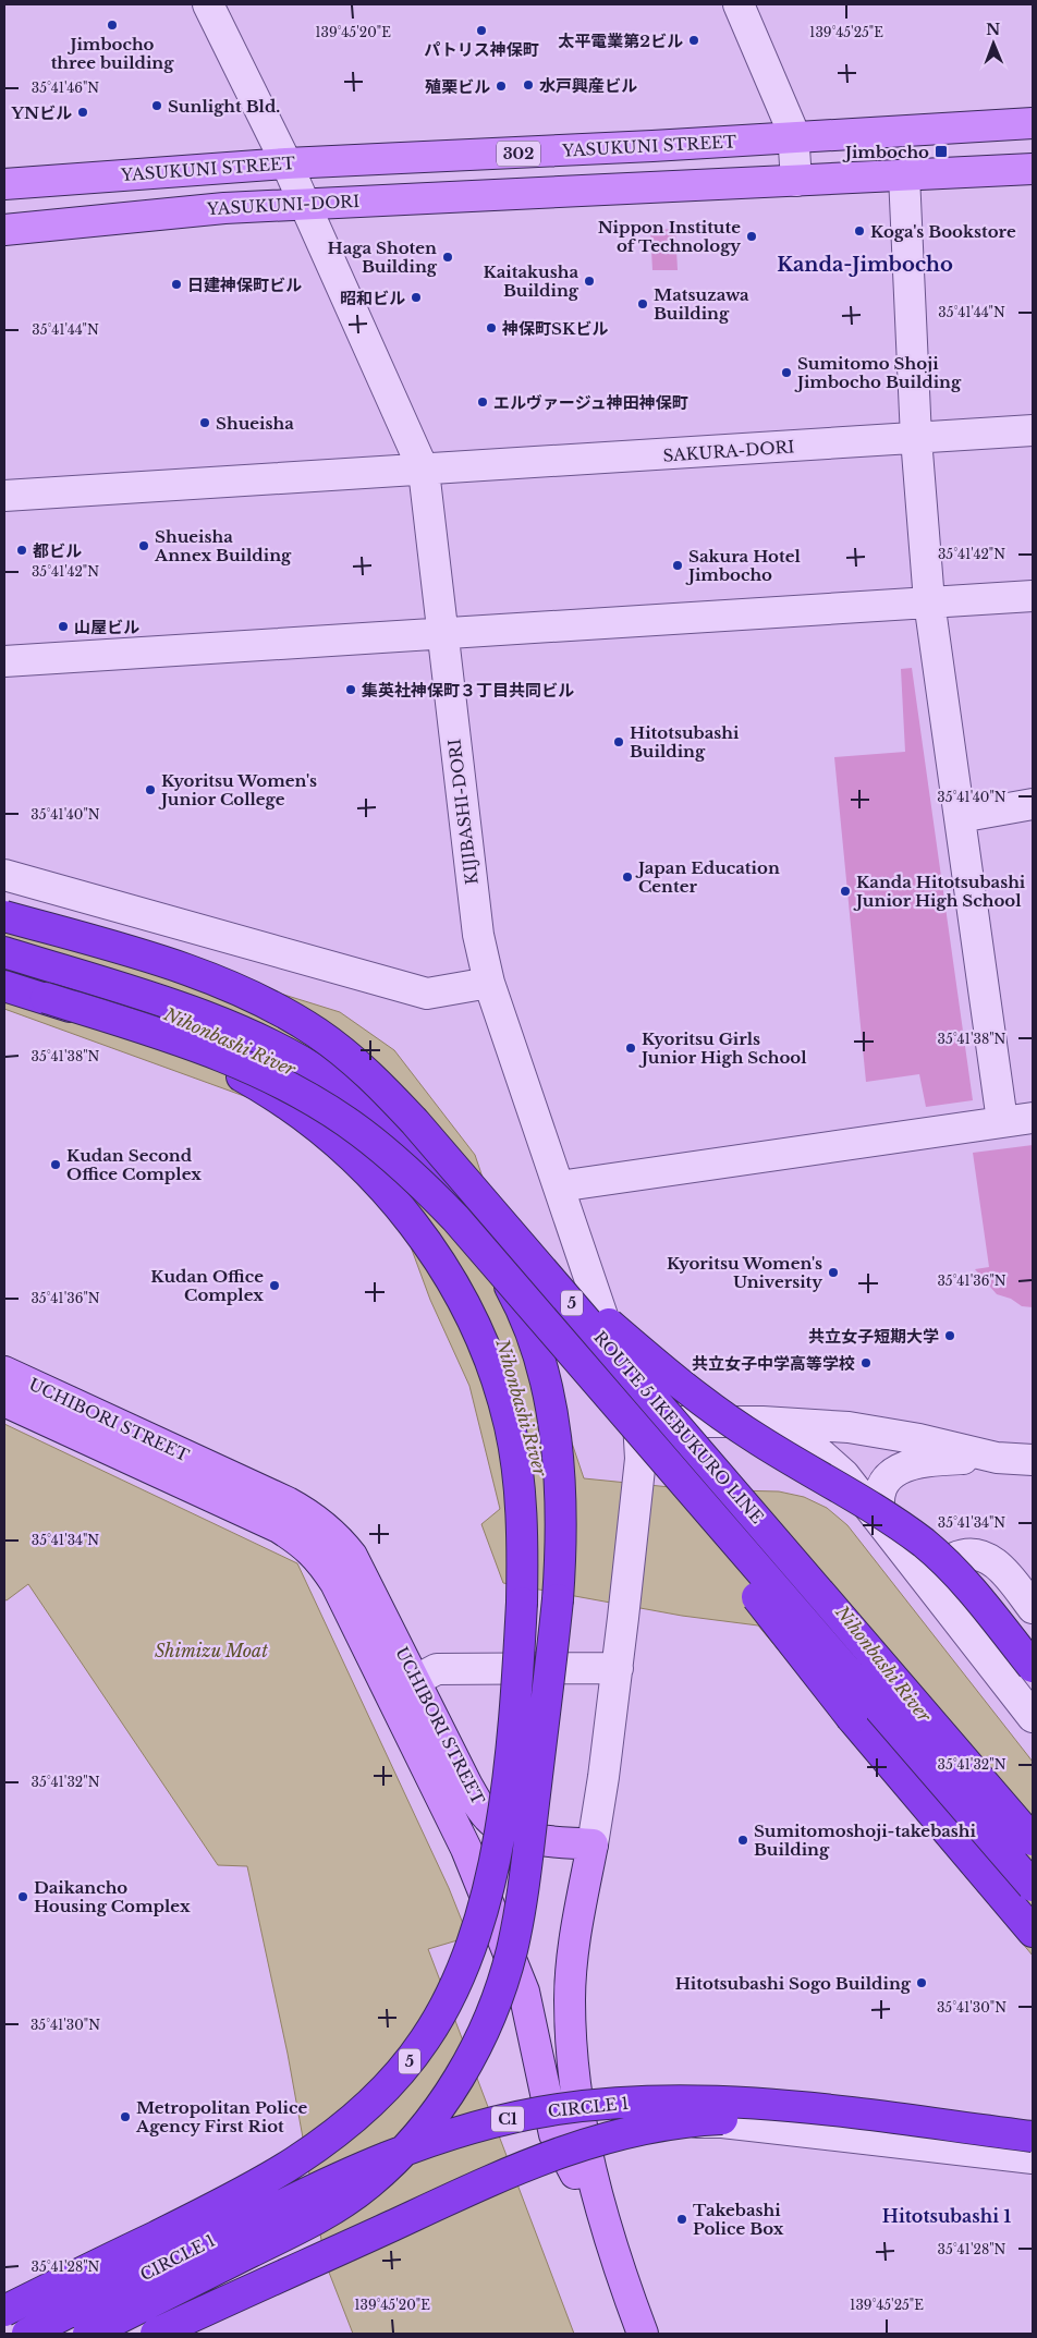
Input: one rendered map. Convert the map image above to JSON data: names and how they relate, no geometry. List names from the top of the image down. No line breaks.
{"streets":{"highway":["5","ROUTE 5 IKEBUKURO LINE","CIRCLE 1","C1"],"main road":["YASUKUNI STREET","302","YASUKUNI-DORI","UCHIBORI STREET"],"street":["SAKURA-DORI","KIJIBASHI-DORI"]},"crossings":[["YASUKUNI STREET","KIJIBASHI-DORI"],["YASUKUNI-DORI","KIJIBASHI-DORI"],["SAKURA-DORI","KIJIBASHI-DORI"],["KIJIBASHI-DORI","UCHIBORI STREET"]],"districts":["Kanda-Jimbocho","Hitotsubashi 1"],"water":["Nihonbashi River","Shimizu Moat"],"places":{"other":["Jimbocho three building","パトリス神保町","太平電業第2ビル","水戸興産ビル","殖栗ビル","Sunlight Bld.","YNビル","Koga's Bookstore","Nippon Institute of Technology","Haga Shoten Building","Kaitakusha Building","日建神保町ビル","昭和ビル","Matsuzawa Building","神保町SKビル","Sumitomo Shoji Jimbocho Building","エルヴァージュ神田神保町","Shueisha","Shueisha Annex Building","都ビル","Sakura Hotel Jimbocho","山屋ビル","集英社神保町３丁目共同ビル","Hitotsubashi Building","Kyoritsu Women's Junior College","Japan Education Center","Kanda Hitotsubashi Junior High School","Kyoritsu Girls Junior High School","Kudan Second Office Complex","Kyoritsu Women's University","Kudan Office Complex","共立女子短期大学","共立女子中学高等学校","Sumitomoshoji-takebashi Building","Daikancho Housing Complex","Hitotsubashi Sogo Building","Metropolitan Police Agency First Riot","Takebashi Police Box"],"transit":["Jimbocho"]},"north":"top","coordinates":["139°45'20\"E","139°45'25\"E","35°41'46\"N","35°41'44\"N","35°41'42\"N","35°41'40\"N","35°41'38\"N","35°41'36\"N","35°41'34\"N","35°41'32\"N","35°41'30\"N","35°41'28\"N"]}
